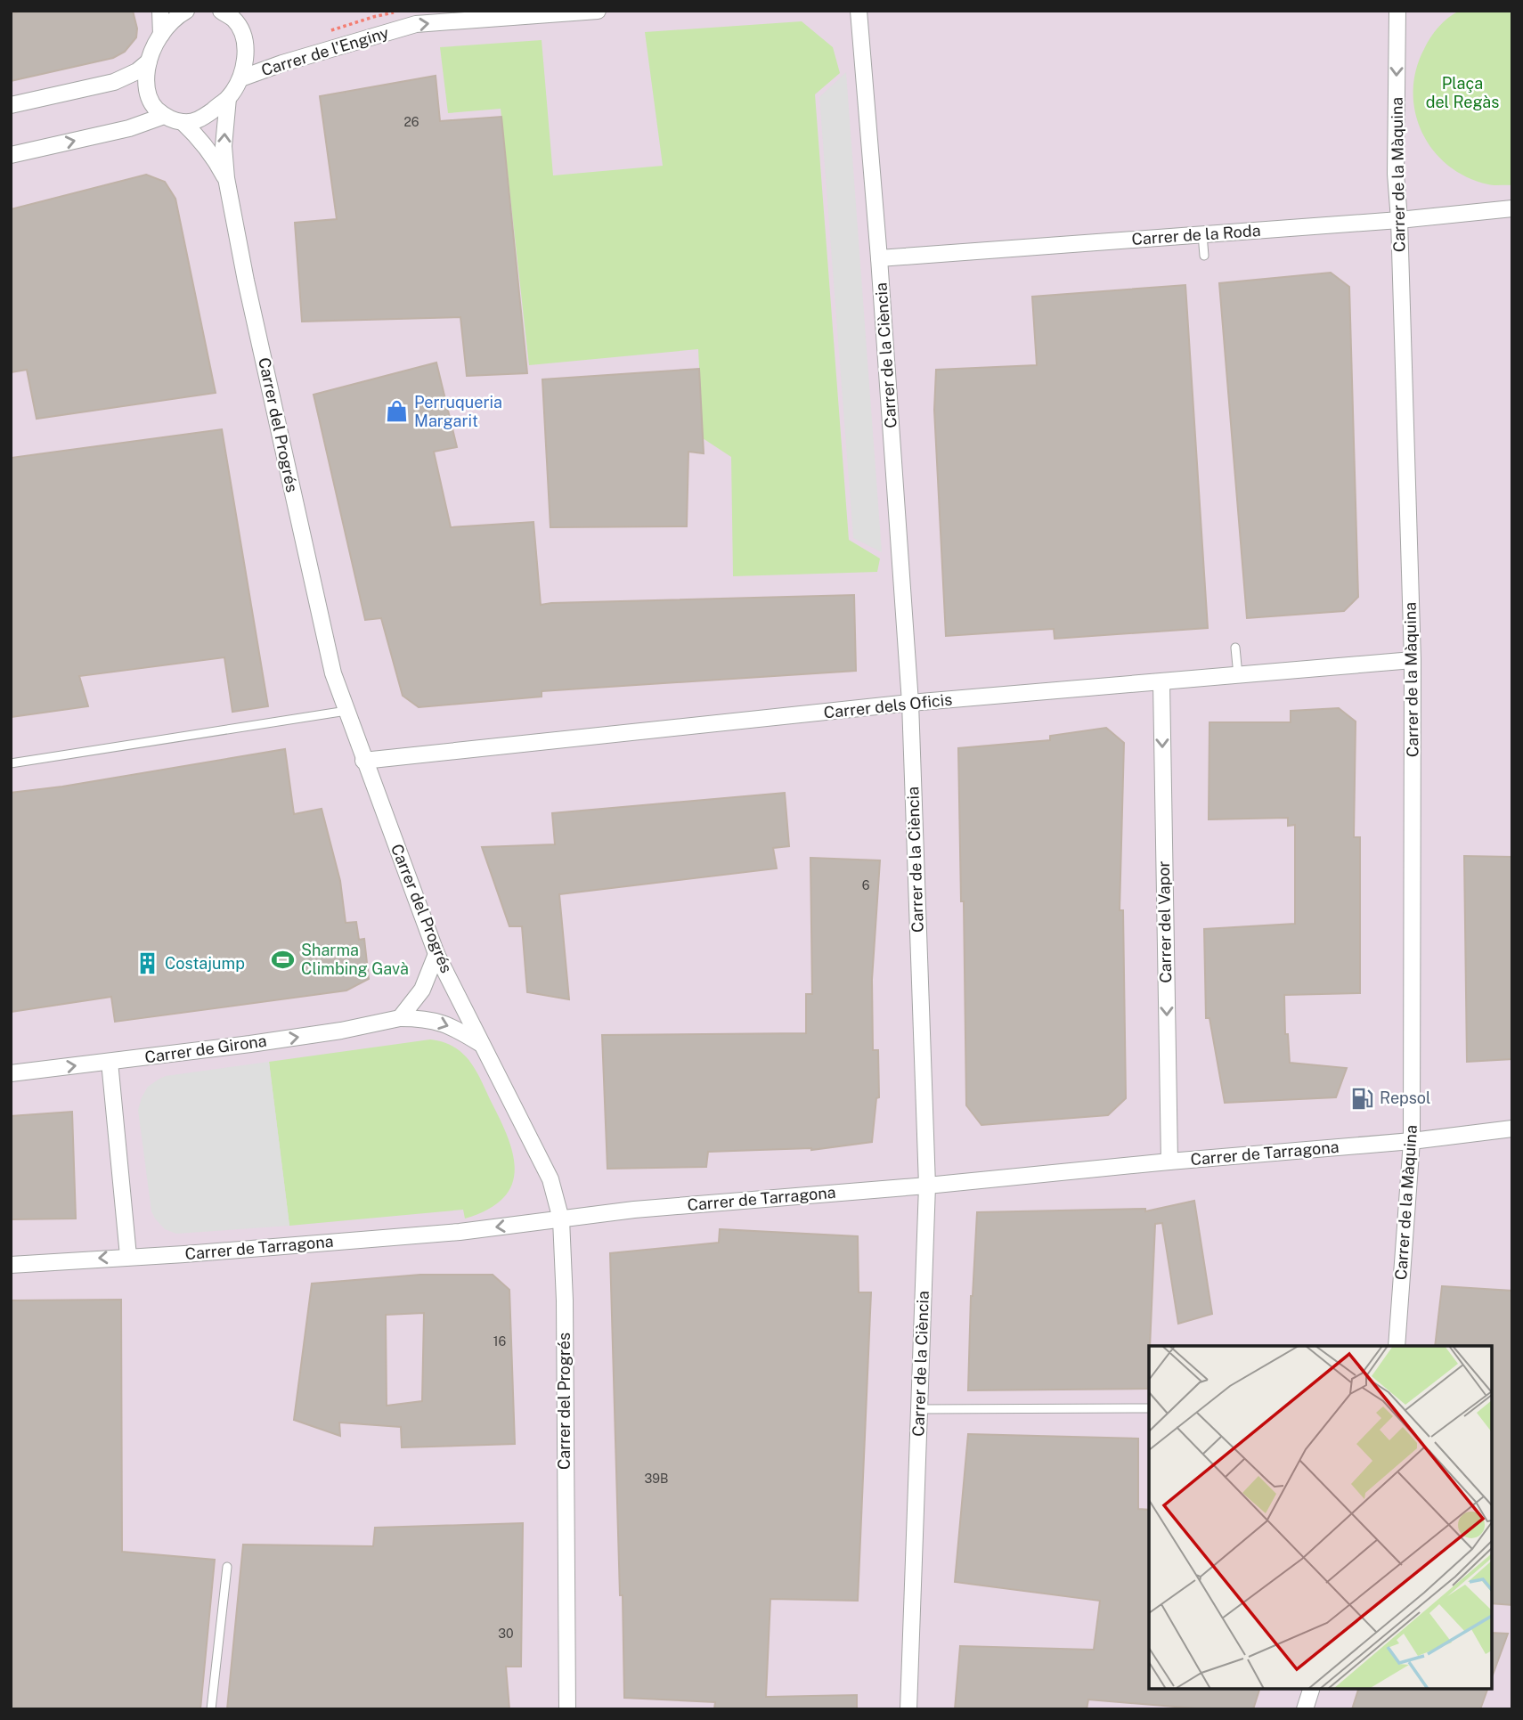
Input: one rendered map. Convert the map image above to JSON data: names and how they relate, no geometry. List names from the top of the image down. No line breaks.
{"streets":{"street":["Carrer de l'Enginy","Carrer de la Màquina","Carrer de la Roda","Carrer de la Ciència","Carrer del Progrés","Carrer dels Oficis","Carrer del Vapor","Carrer de Girona","Carrer de Tarragona"]},"crossings":[["Carrer de la Màquina","Carrer de la Roda"],["Carrer de la Màquina","Carrer dels Oficis"],["Carrer de la Màquina","Carrer de Tarragona"],["Carrer de la Roda","Carrer de la Ciència"],["Carrer de la Ciència","Carrer dels Oficis"],["Carrer de la Ciència","Carrer de Tarragona"],["Carrer del Progrés","Carrer dels Oficis"],["Carrer del Progrés","Carrer de Girona"],["Carrer del Progrés","Carrer de Tarragona"],["Carrer dels Oficis","Carrer del Vapor"],["Carrer del Vapor","Carrer de Tarragona"]],"one_way":["Carrer de l'Enginy","Carrer del Vapor","Carrer de Girona","Carrer de Tarragona"],"parks":["Plaça del Regàs"],"places":{"shop":["Perruqueria Margarit"],"sports":["Sharma Climbing Gavà"],"building":["Costajump"],"fuel station":["Repsol"]},"house_numbers":["26","6","16","39B","30"]}
